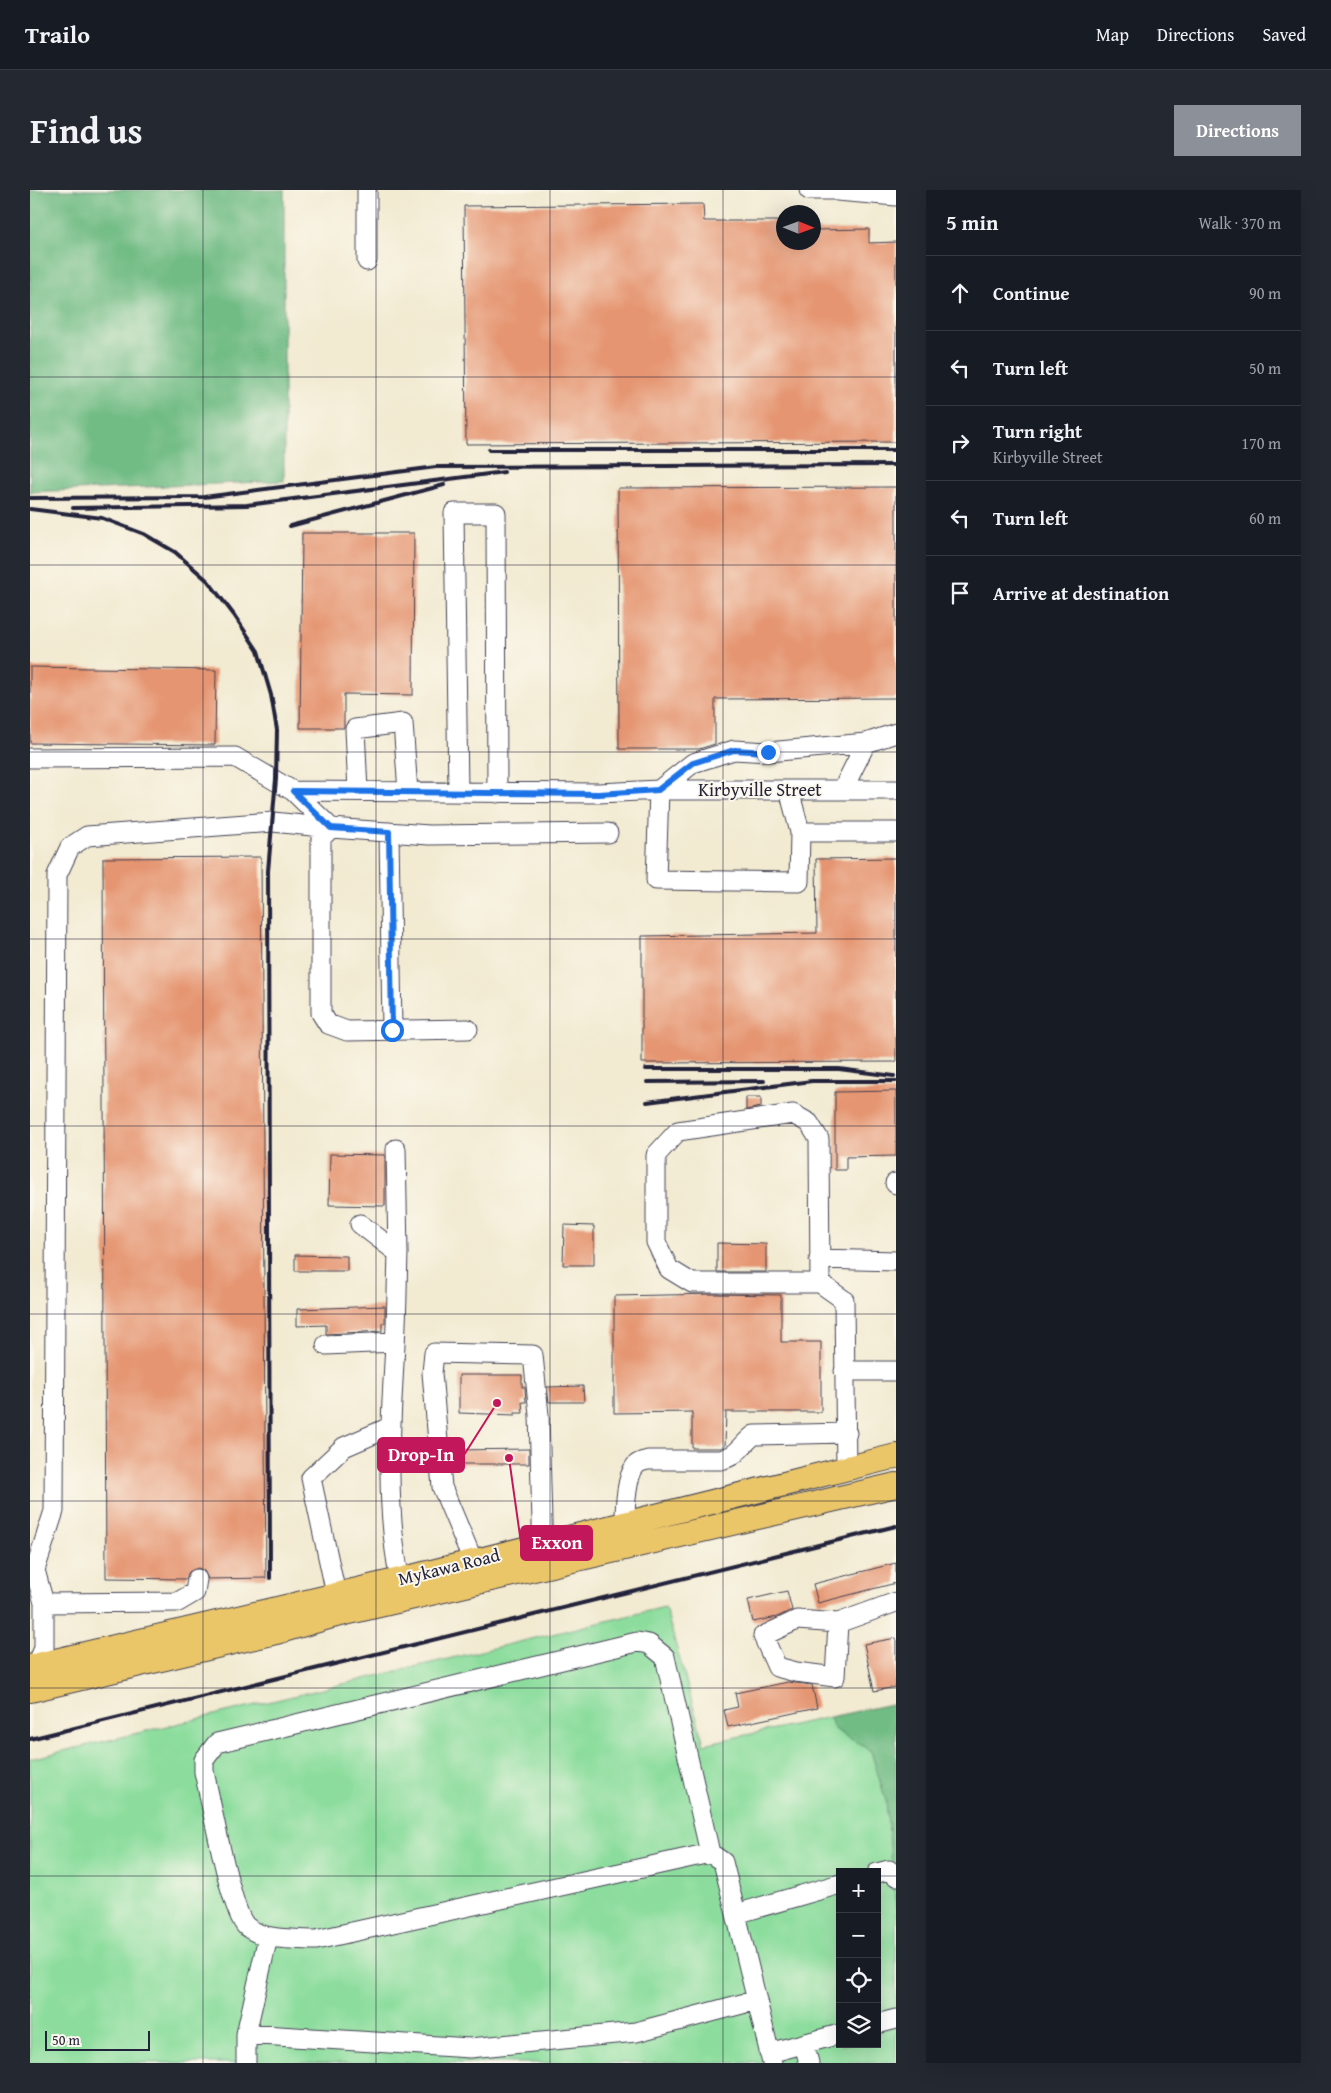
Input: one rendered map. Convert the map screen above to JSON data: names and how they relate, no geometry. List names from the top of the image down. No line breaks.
{"streets":{"main road":["Mykawa Road"],"street":["Kirbyville Street"]},"places":["Drop-In","Exxon"],"scale_bar":"50 m","north":"right","page":{"header":"Trailo","nav":["Map","Directions","Saved"],"title":"Find us","buttons":"Directions","heading":["5 min","Walk · 370 m"],"list":[["Continue","90 m"],["Turn left","50 m"],["Turn right","Kirbyville Street","170 m"],["Turn left","60 m"],"Arrive at destination"],"map_buttons":["+","−"],"scale":"50 m"}}
